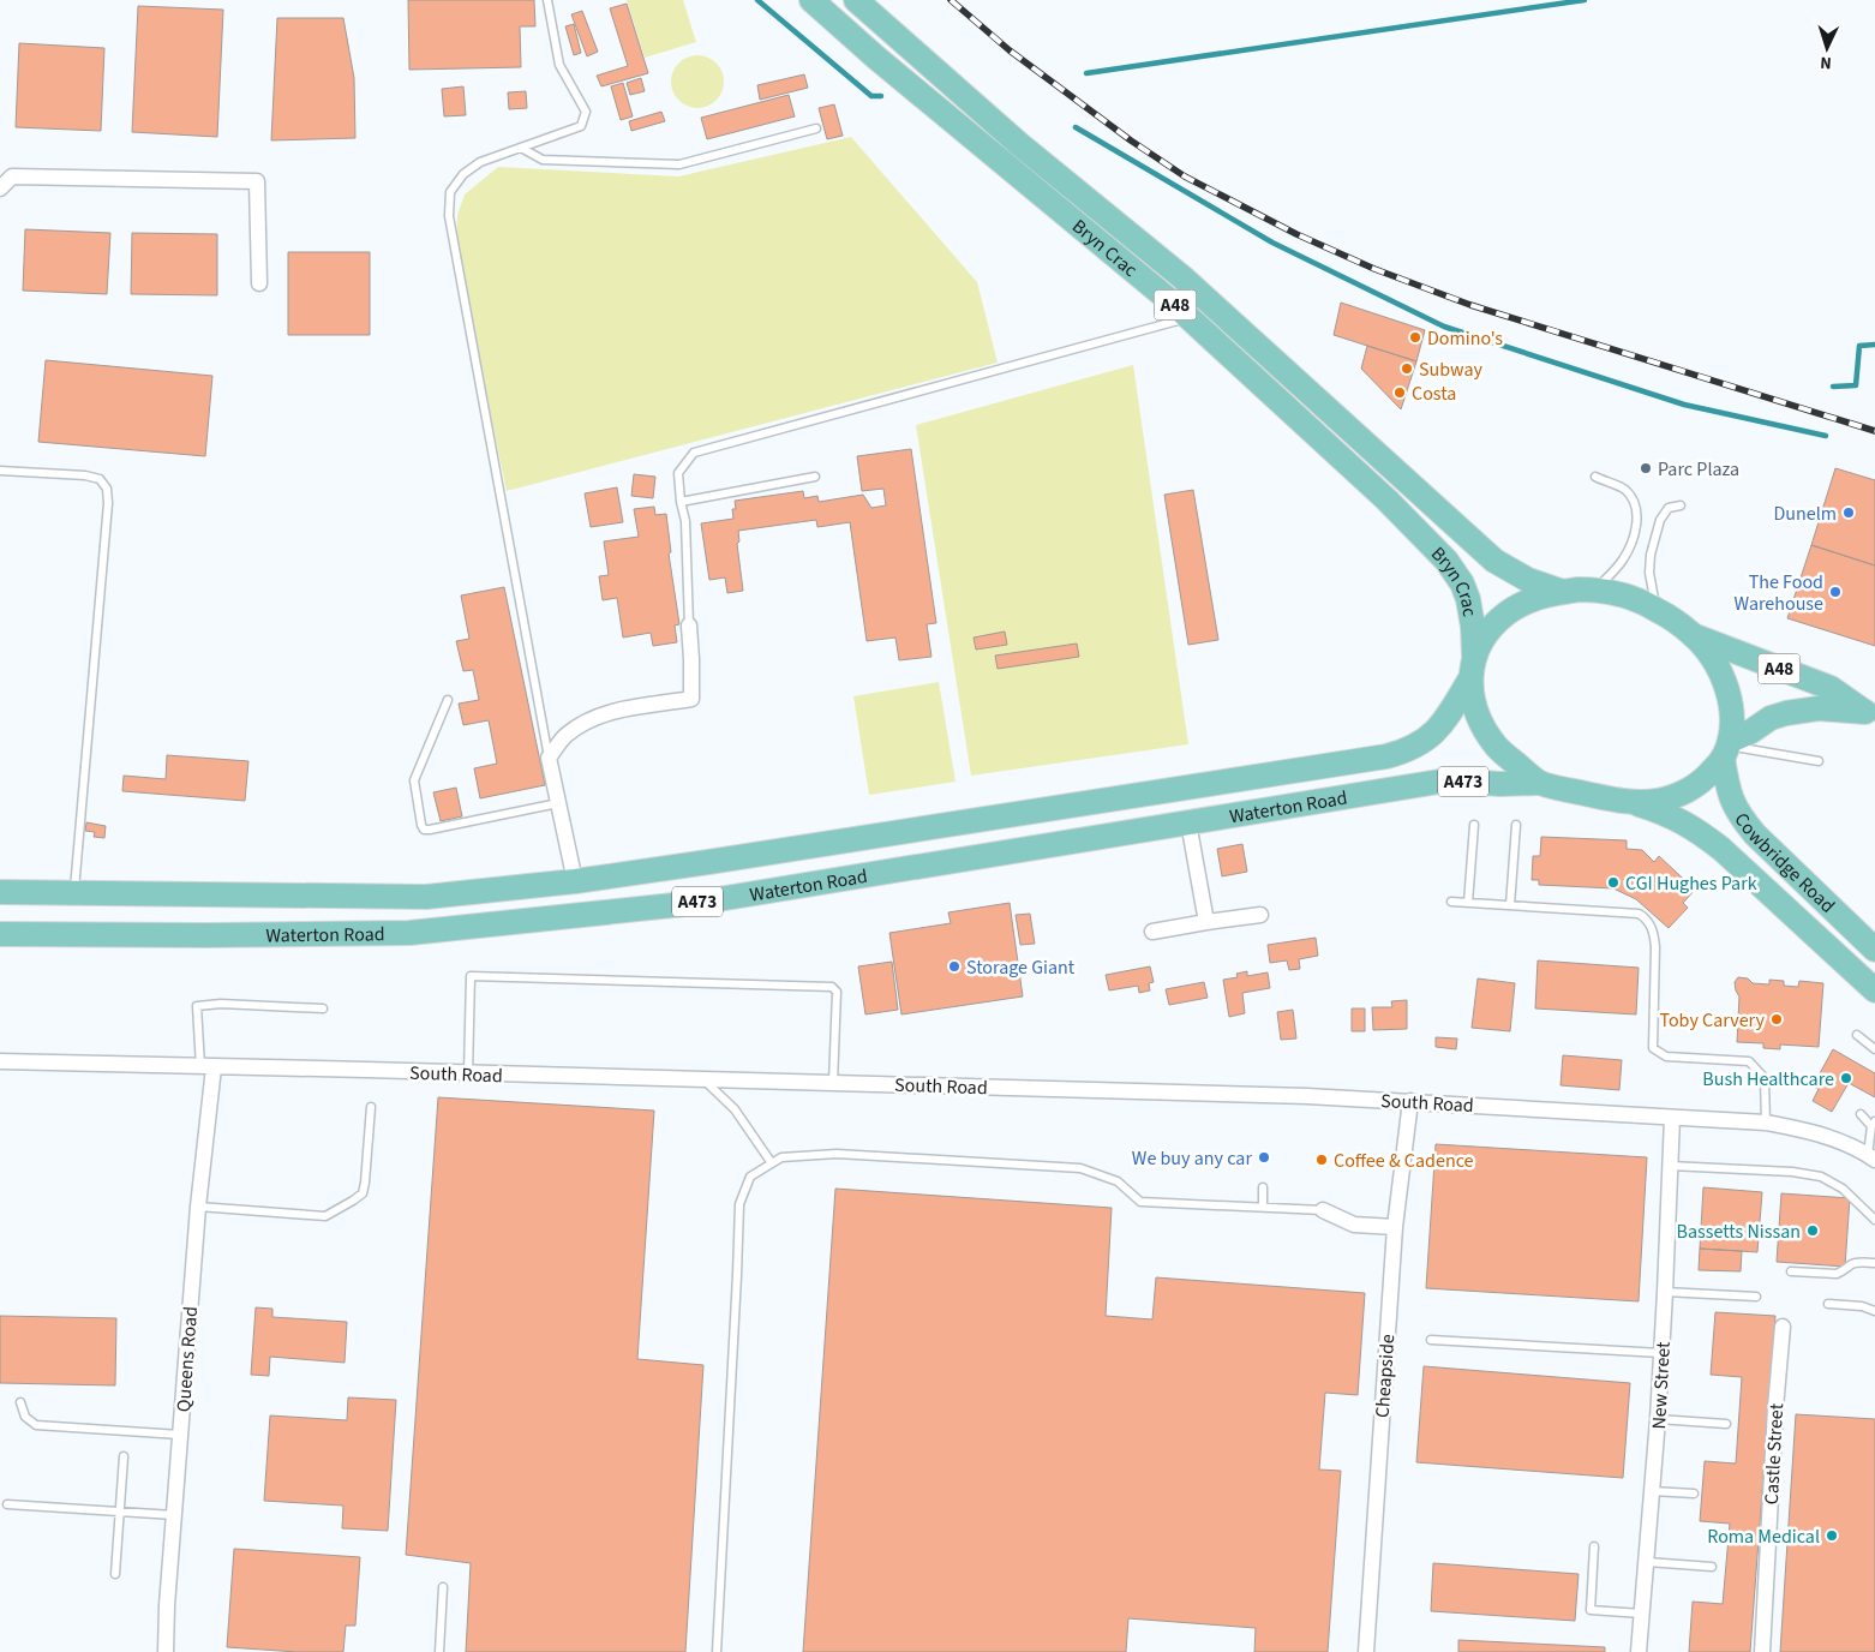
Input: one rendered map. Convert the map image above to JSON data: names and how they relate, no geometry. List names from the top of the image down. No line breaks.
{"streets":{"main road":["Bryn Crac","A48","A473","Waterton Road","Cowbridge Road"],"street":["South Road","Queens Road","Cheapside","New Street","Castle Street"]},"crossings":[["Bryn Crac","A48"],["Bryn Crac","Waterton Road"],["A48","Waterton Road"],["A48","Cowbridge Road"],["South Road","Queens Road"],["South Road","Cheapside"],["South Road","New Street"]],"places":["Domino's","Subway","Costa","Parc Plaza","Dunelm","The Food Warehouse","CGI Hughes Park","Storage Giant","Toby Carvery","Bush Healthcare","We buy any car","Coffee & Cadence","Bassetts Nissan","Roma Medical"],"north":"bottom"}
